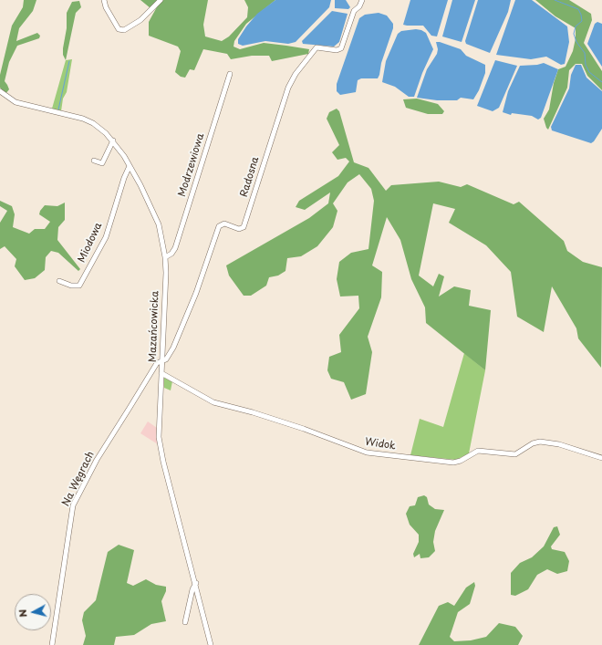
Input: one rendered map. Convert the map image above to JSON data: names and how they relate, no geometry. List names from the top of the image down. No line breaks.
{"streets":{"street":["Modrzewiowa","Radosna","Miodowa","Mazańcowicka","Widok","Na Węgrach"]},"crossings":[["Modrzewiowa","Mazańcowicka"],["Radosna","Mazańcowicka"],["Radosna","Na Węgrach"],["Miodowa","Mazańcowicka"],["Mazańcowicka","Widok"],["Mazańcowicka","Na Węgrach"]],"north":"left"}
